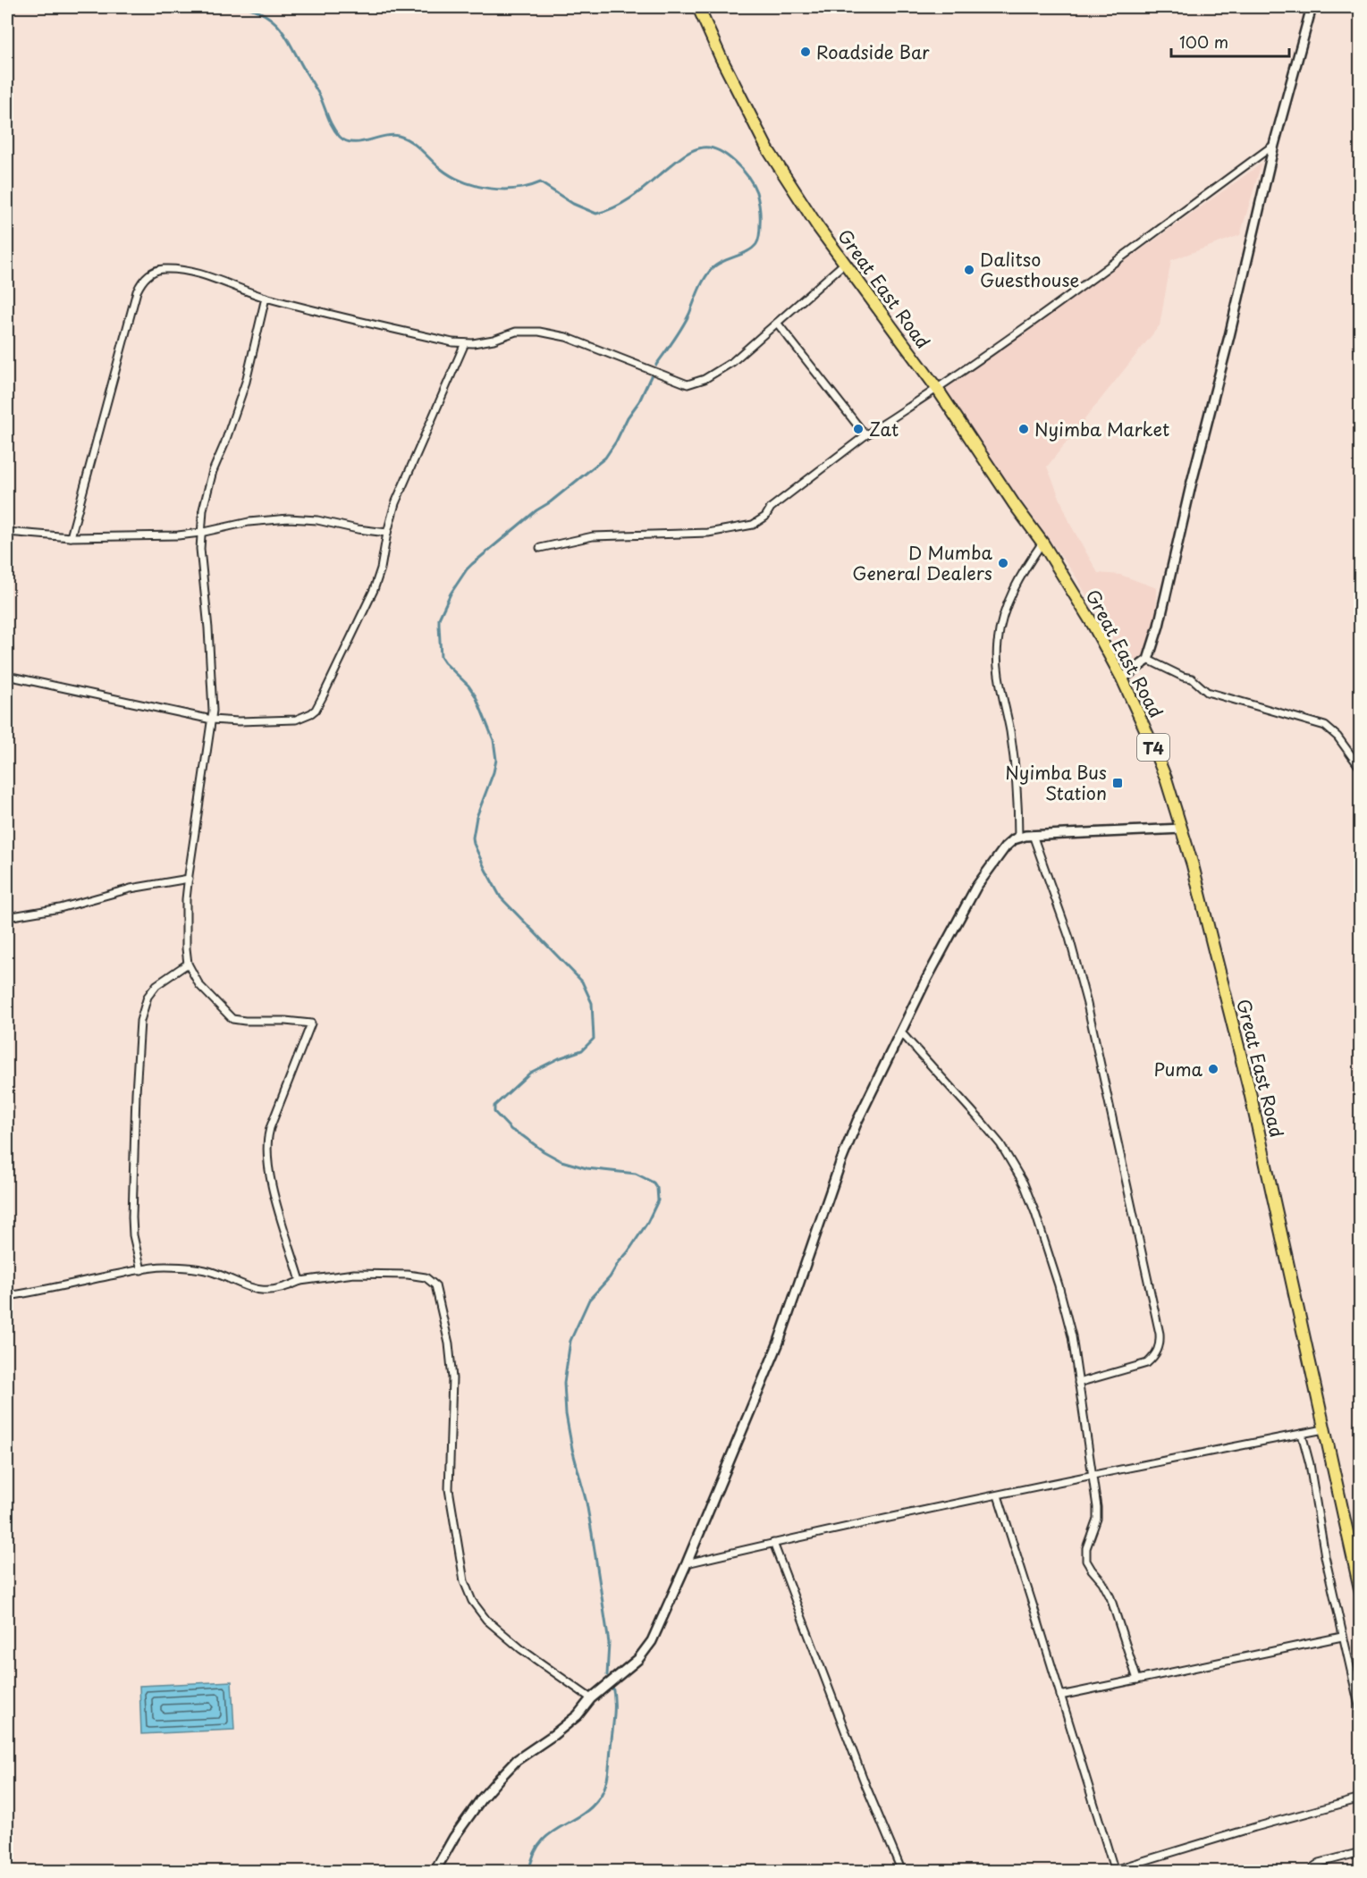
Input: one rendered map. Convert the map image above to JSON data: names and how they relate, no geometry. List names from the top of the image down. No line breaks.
{"streets":{"highway":["Great East Road","T4"]},"places":{"other":["Roadside Bar","Dalitso Guesthouse","Zat","Nyimba Market","D Mumba General Dealers","Puma"],"transit":["Nyimba Bus Station"]},"scale_bar":"100 m"}
